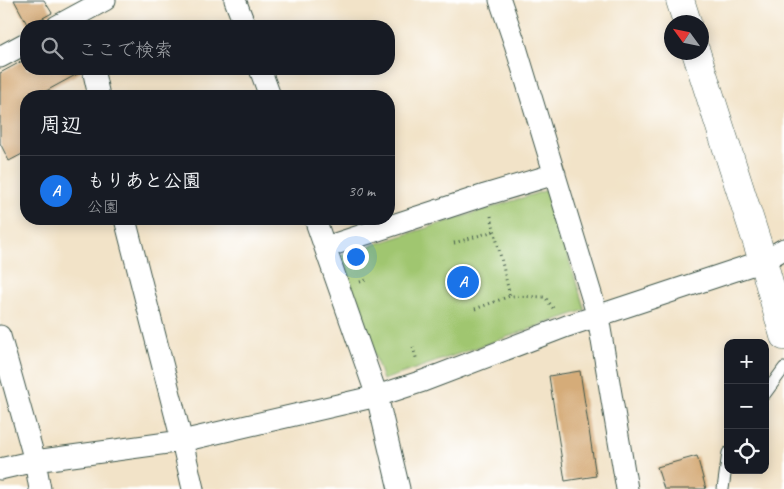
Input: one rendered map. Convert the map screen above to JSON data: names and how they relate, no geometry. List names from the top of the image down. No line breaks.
{"north":"top left","page":{"search":"ここで検索","heading":"周辺","list":[{"mark":"A","name":"もりあと公園","note":"公園","value":"30 m"}],"pins":"A","map_buttons":["+","−"]}}
